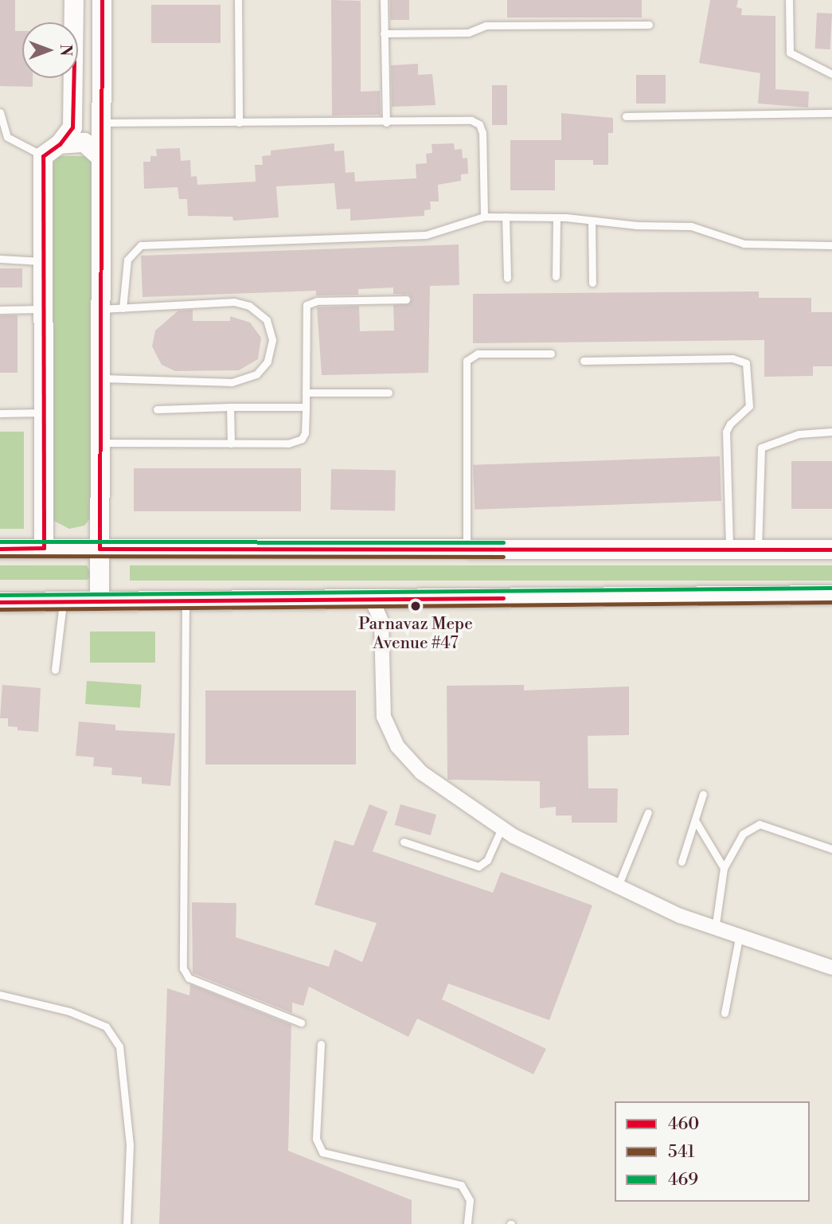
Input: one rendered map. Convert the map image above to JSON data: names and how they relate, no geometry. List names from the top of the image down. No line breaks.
{"places":["Parnavaz Mepe Avenue #47"],"lines":["transit line 460","transit line 469","transit line 541"],"legend":["460","541","469"],"north":"right"}
